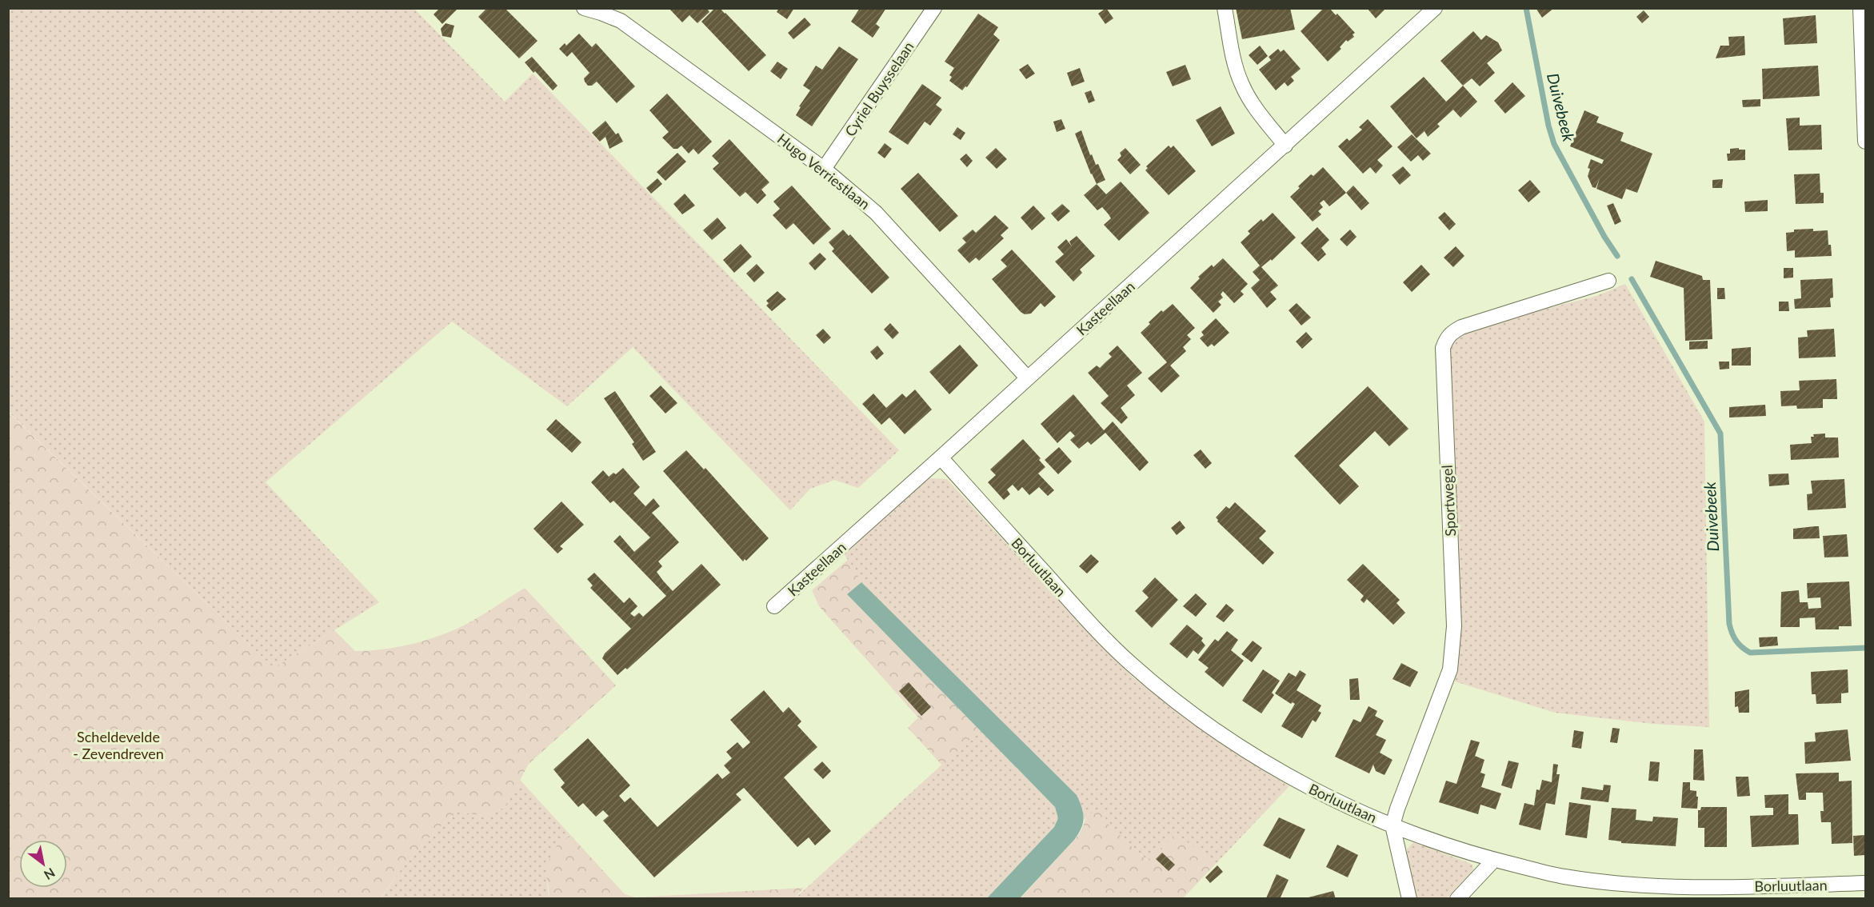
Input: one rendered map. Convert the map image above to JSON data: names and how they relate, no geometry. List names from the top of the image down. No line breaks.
{"streets":{"street":["Cyriel Buysselaan","Hugo Verriestlaan","Kasteellaan","Sportwegel","Borluutlaan"]},"crossings":[["Cyriel Buysselaan","Hugo Verriestlaan"],["Hugo Verriestlaan","Kasteellaan"],["Kasteellaan","Borluutlaan"],["Sportwegel","Borluutlaan"]],"water":["Duivebeek"],"parks":["Scheldevelde - Zevendreven"],"north":"bottom right"}
